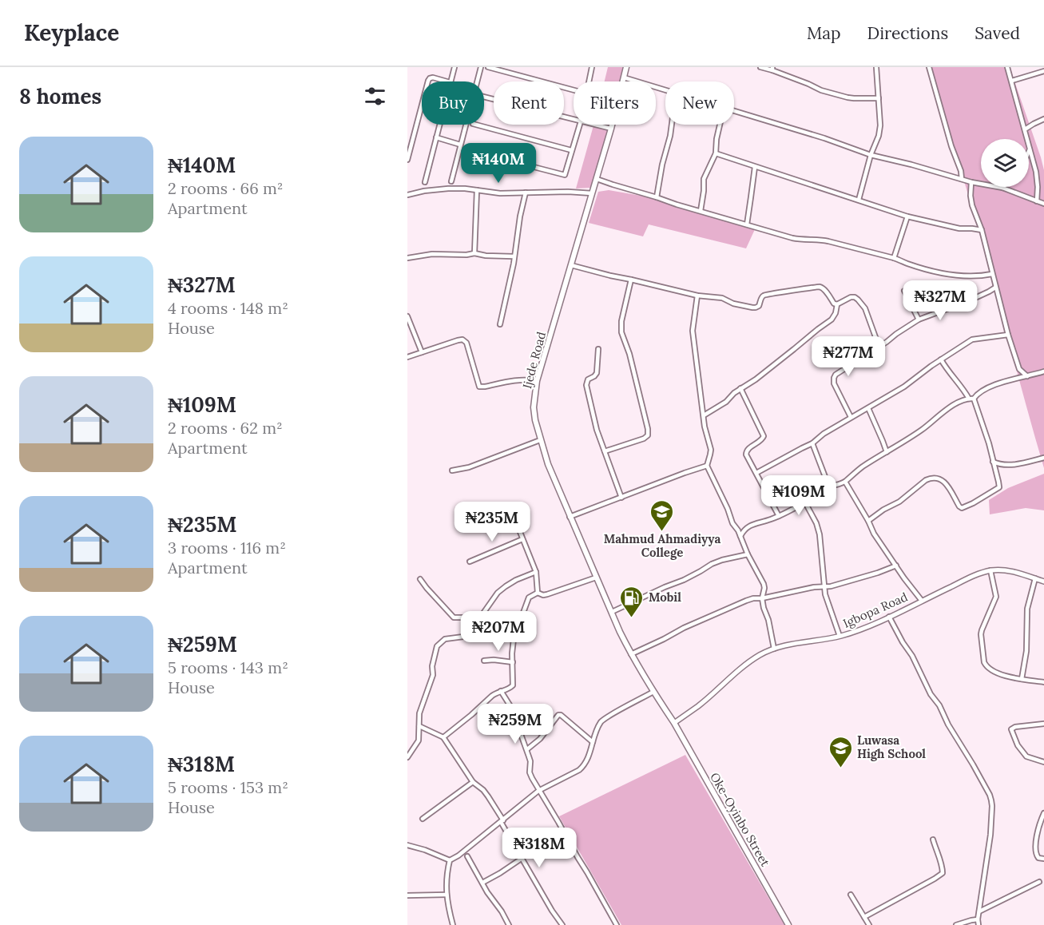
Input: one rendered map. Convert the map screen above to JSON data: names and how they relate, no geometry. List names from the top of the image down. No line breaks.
{"streets":{"main road":["Ijede Road","Oke-Oyinbo Street"],"street":["Igbopa Road"]},"crossings":[["Ijede Road","Igbopa Road"],["Ijede Road","Oke-Oyinbo Street"],["Igbopa Road","Oke-Oyinbo Street"]],"places":{"school or university":["Mahmud Ahmadiyya College","Luwasa High School"],"fuel station":["Mobil"]},"page":{"header":"Keyplace","nav":["Map","Directions","Saved"],"heading":"8 homes","chip":["Buy","Rent","Filters","New"],"list":[{"name":"₦140M","note":"2 rooms · 66 m² · Apartment"},{"name":"₦327M","note":"4 rooms · 148 m² · House"},{"name":"₦109M","note":"2 rooms · 62 m² · Apartment"},{"name":"₦235M","note":"3 rooms · 116 m² · Apartment"},{"name":"₦259M","note":"5 rooms · 143 m² · House"},{"name":"₦318M","note":"5 rooms · 153 m² · House"}],"price":["₦140M","₦327M","₦277M","₦109M","₦235M","₦207M","₦259M","₦318M"]}}
